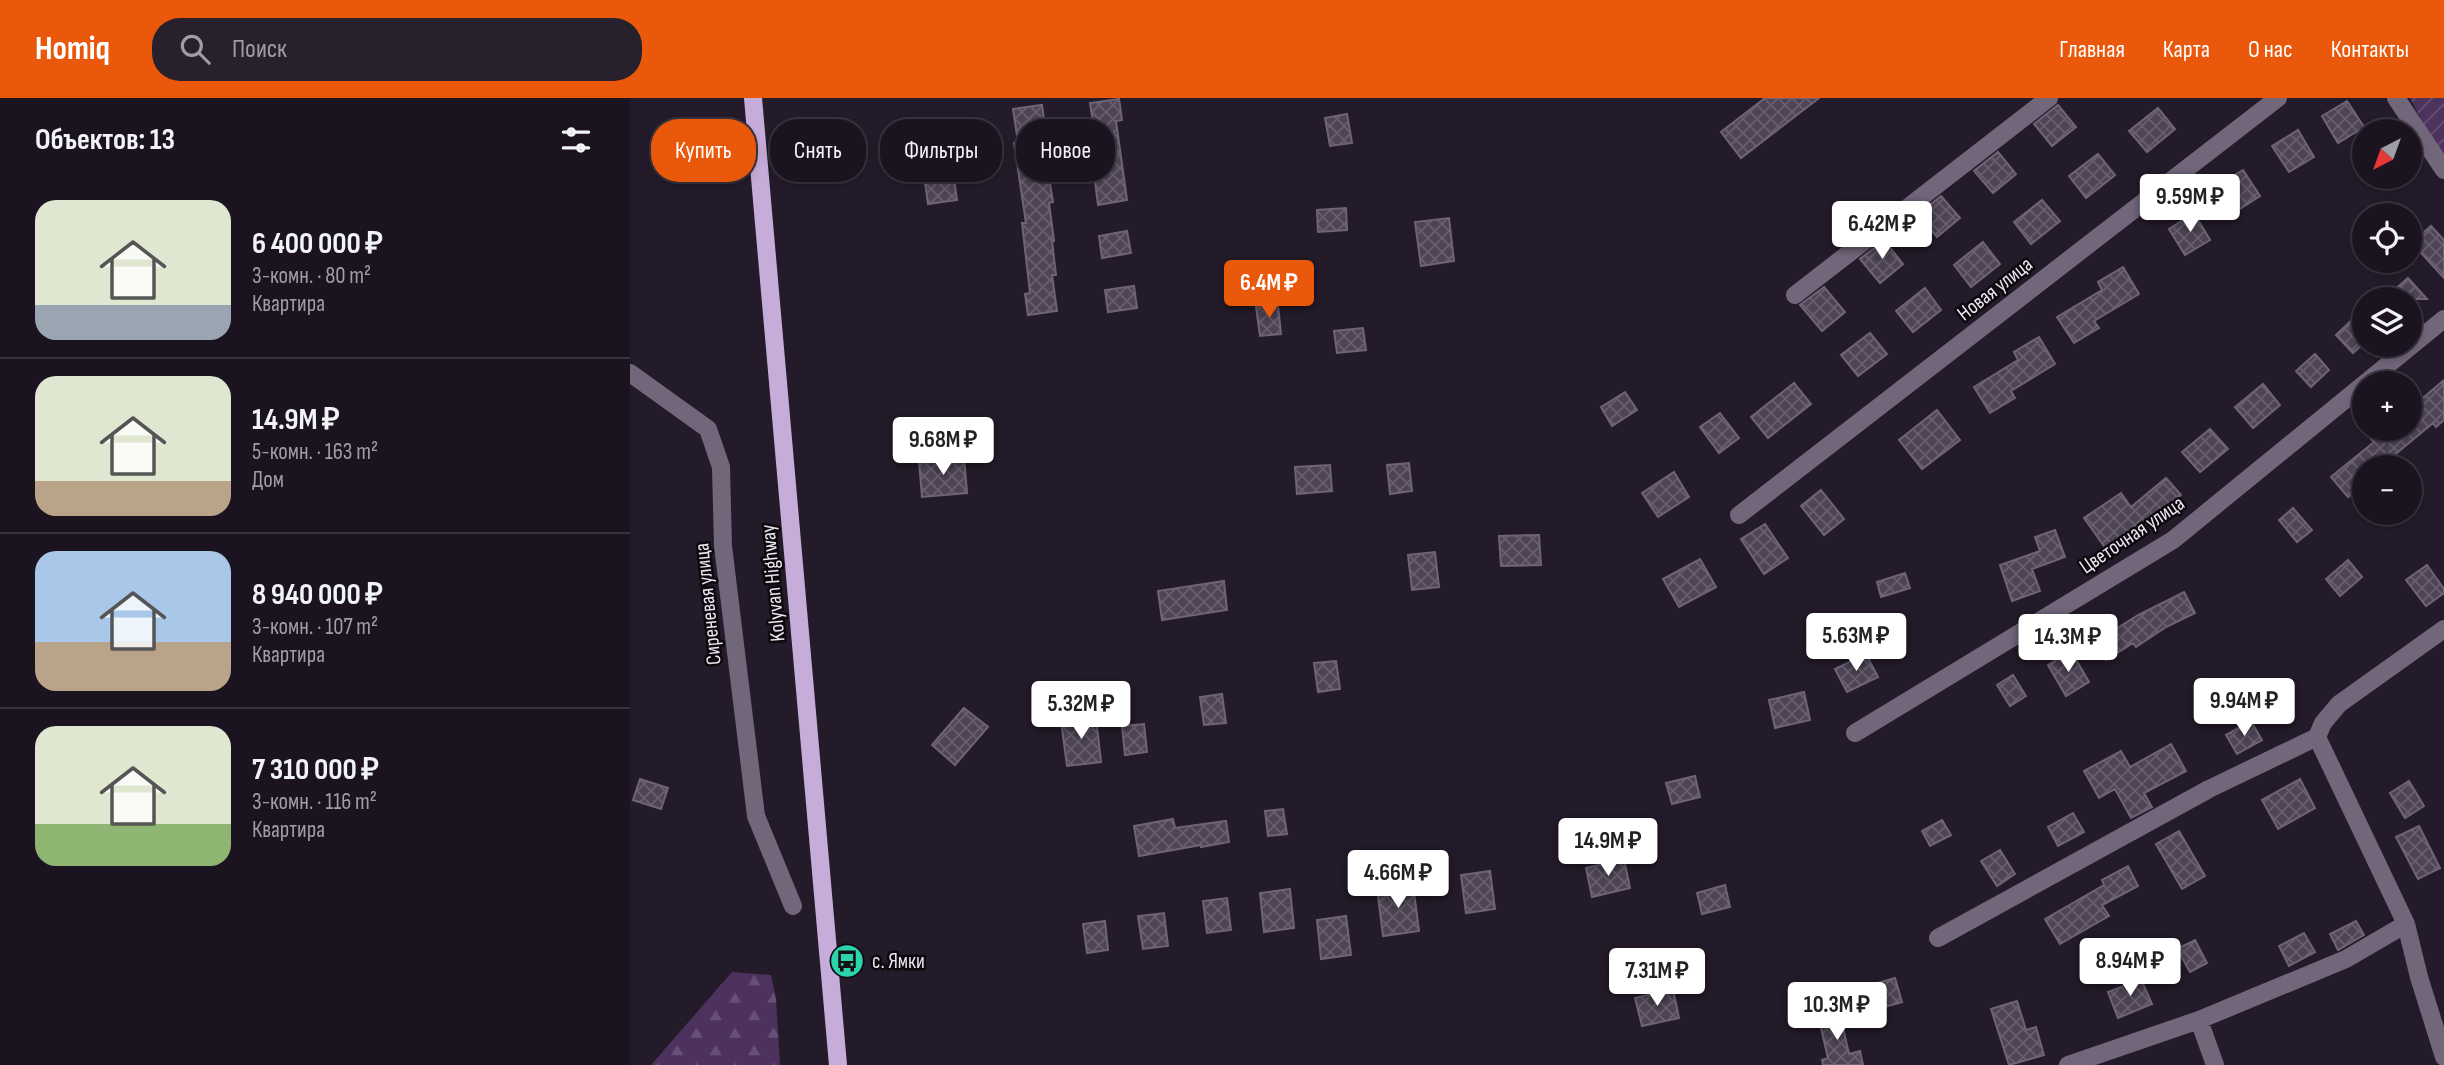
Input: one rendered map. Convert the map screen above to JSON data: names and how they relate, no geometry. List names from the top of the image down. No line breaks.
{"streets":{"main road":["Kolyvan Highway"],"street":["Новая улица","Цветочная улица","Сиреневая улица"]},"places":{"bus stop":["с. Ямки"]},"north":"bottom left","page":{"header":"Homiq","search":"Поиск","nav":["Главная","Карта","О нас","Контакты"],"heading":"Объектов: 13","map_buttons":["+","−"],"chip":["Купить","Снять","Фильтры","Новое"],"price":["9.59M ₽","6.42M ₽","6.4M ₽","9.68M ₽","5.63M ₽","14.3M ₽","9.94M ₽","5.32M ₽","14.9M ₽","4.66M ₽","8.94M ₽","7.31M ₽","10.3M ₽"],"list":[{"name":"6 400 000 ₽","note":"3-комн. · 80 m² · Квартира"},{"name":"14.9M ₽","note":"5-комн. · 163 m² · Дом"},{"name":"8 940 000 ₽","note":"3-комн. · 107 m² · Квартира"},{"name":"7 310 000 ₽","note":"3-комн. · 116 m² · Квартира"}]}}
